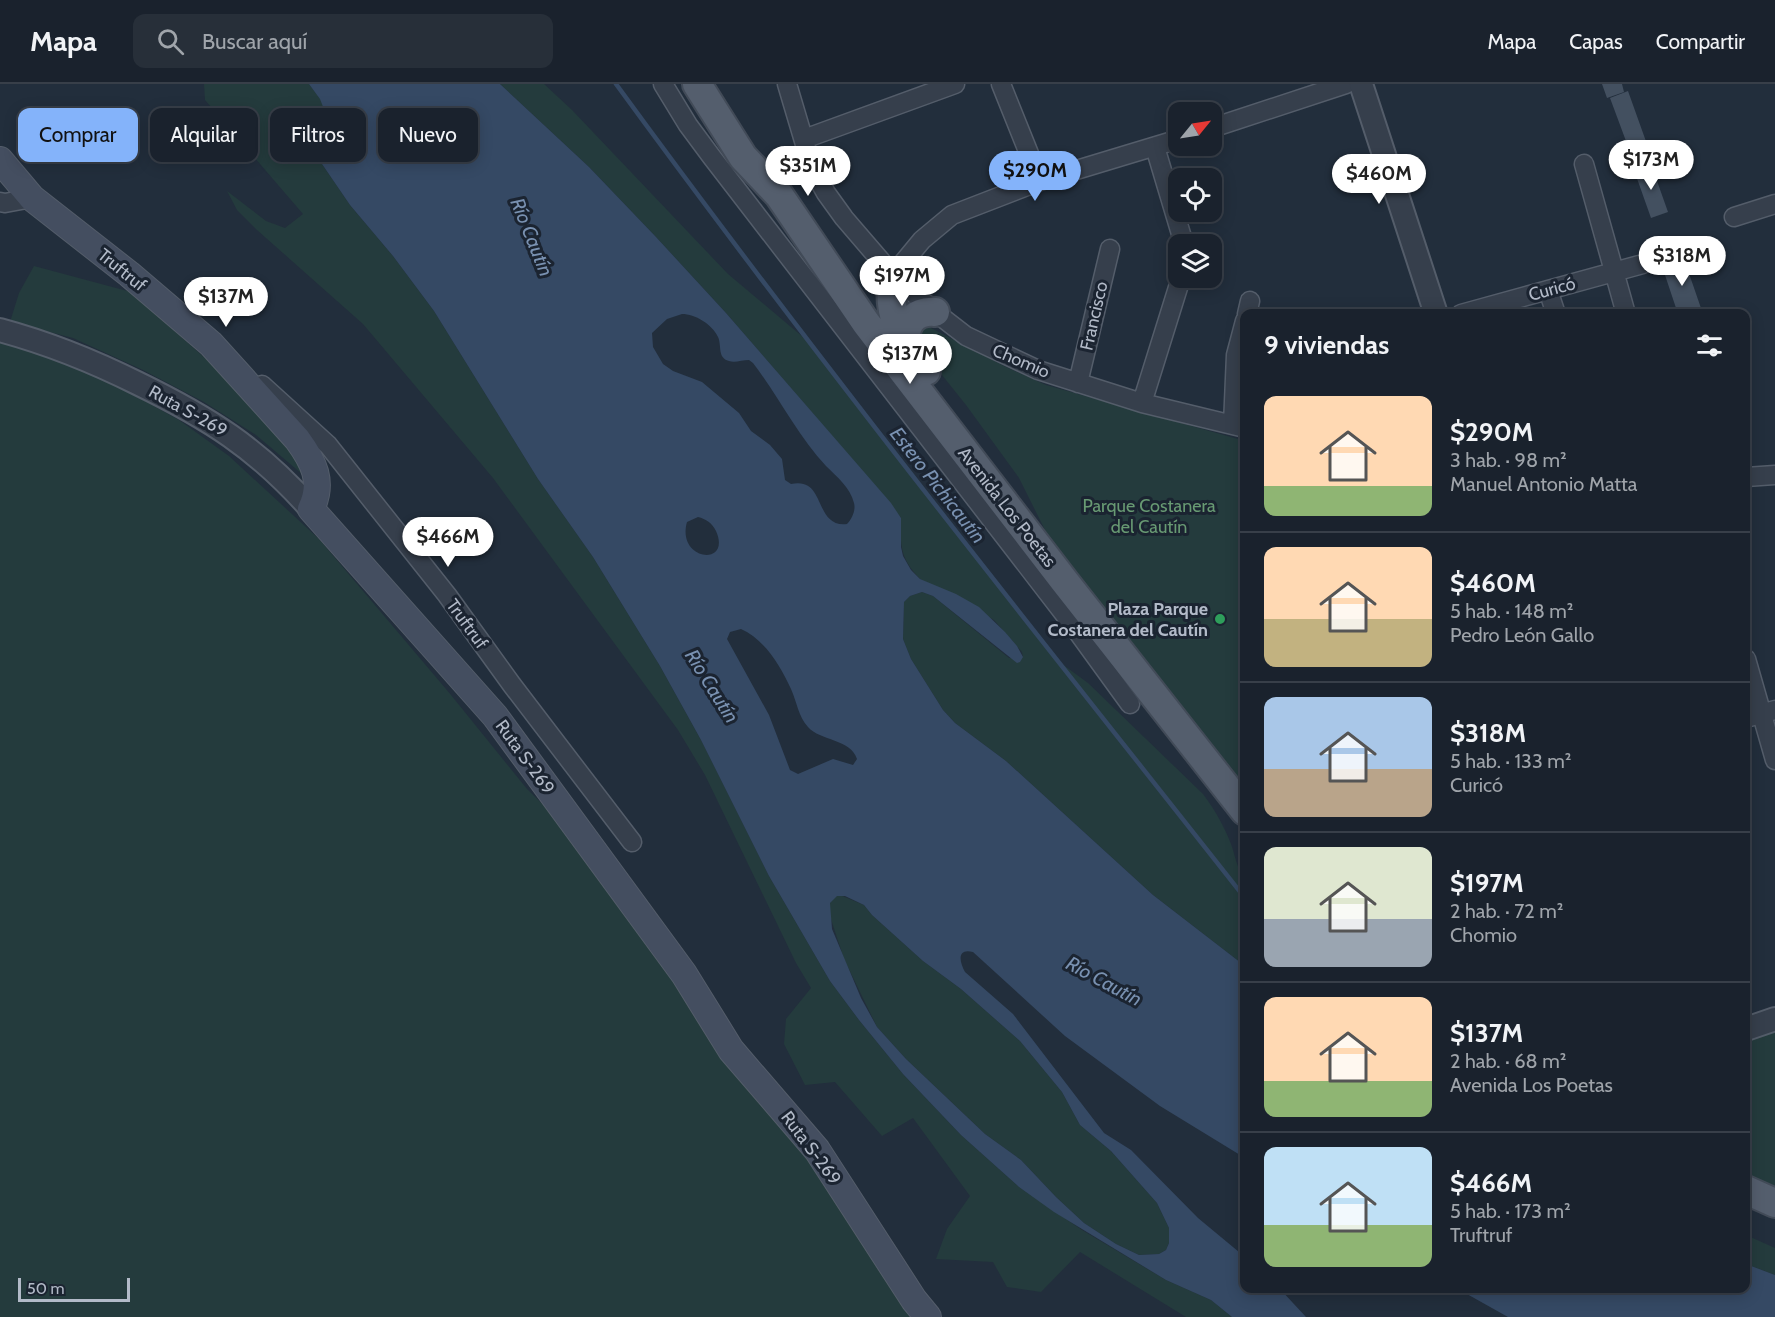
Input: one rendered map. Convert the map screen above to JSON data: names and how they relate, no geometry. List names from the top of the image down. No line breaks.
{"streets":{"main road":["Truftruf","Ruta S-269","Avenida Los Poetas"],"street":["Curicó","Francisco","Chomio"]},"crossings":[["Truftruf","Ruta S-269"],["Francisco","Chomio"]],"water":["Río Cautín","Estero Pichicautín"],"parks":["Parque Costanera del Cautín"],"places":["Plaza Parque Costanera del Cautín"],"scale_bar":"50 m","north":"top right","page":{"header":"Mapa","search":"Buscar aquí","nav":["Mapa","Capas","Compartir"],"chip":["Comprar","Alquilar","Filtros","Nuevo"],"price":["$173M","$351M","$290M","$460M","$318M","$197M","$137M","$137M","$466M"],"heading":"9 viviendas","list":[{"name":"$290M","note":"3 hab. · 98 m² · Manuel Antonio Matta"},{"name":"$460M","note":"5 hab. · 148 m² · Pedro León Gallo"},{"name":"$318M","note":"5 hab. · 133 m² · Curicó"},{"name":"$197M","note":"2 hab. · 72 m² · Chomio"},{"name":"$137M","note":"2 hab. · 68 m² · Avenida Los Poetas"},{"name":"$466M","note":"5 hab. · 173 m² · Truftruf"}],"scale":"50 m"}}
